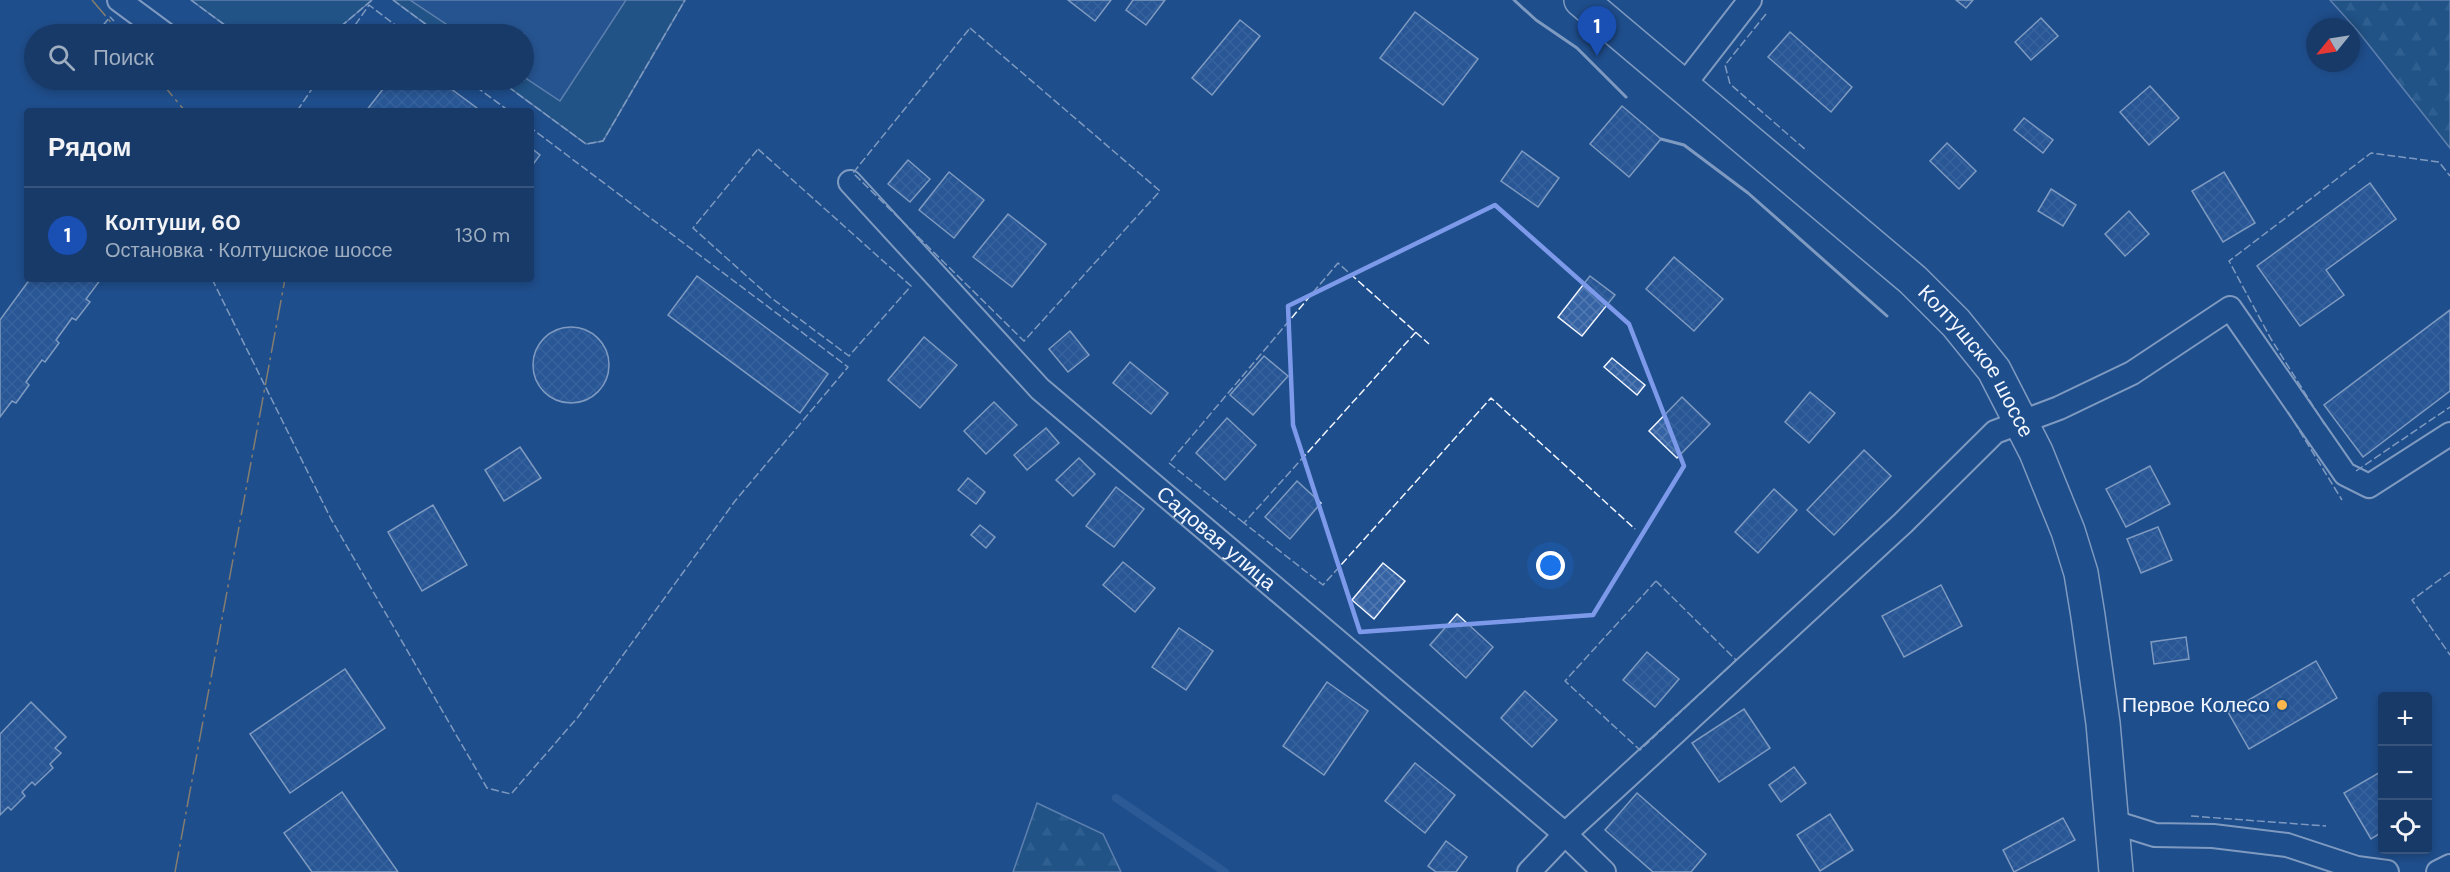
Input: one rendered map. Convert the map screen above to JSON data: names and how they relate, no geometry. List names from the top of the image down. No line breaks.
{"streets":{"main road":["Колтушское шоссе"],"street":["Садовая улица"]},"places":["Первое Колесо"],"north":"bottom left","page":{"pins":"1","search":"Поиск","heading":"Рядом","list":[{"mark":"1","name":"Колтуши, 60","note":"Остановка · Колтушское шоссе","value":"130 m"}],"map_buttons":["+","−"]}}
